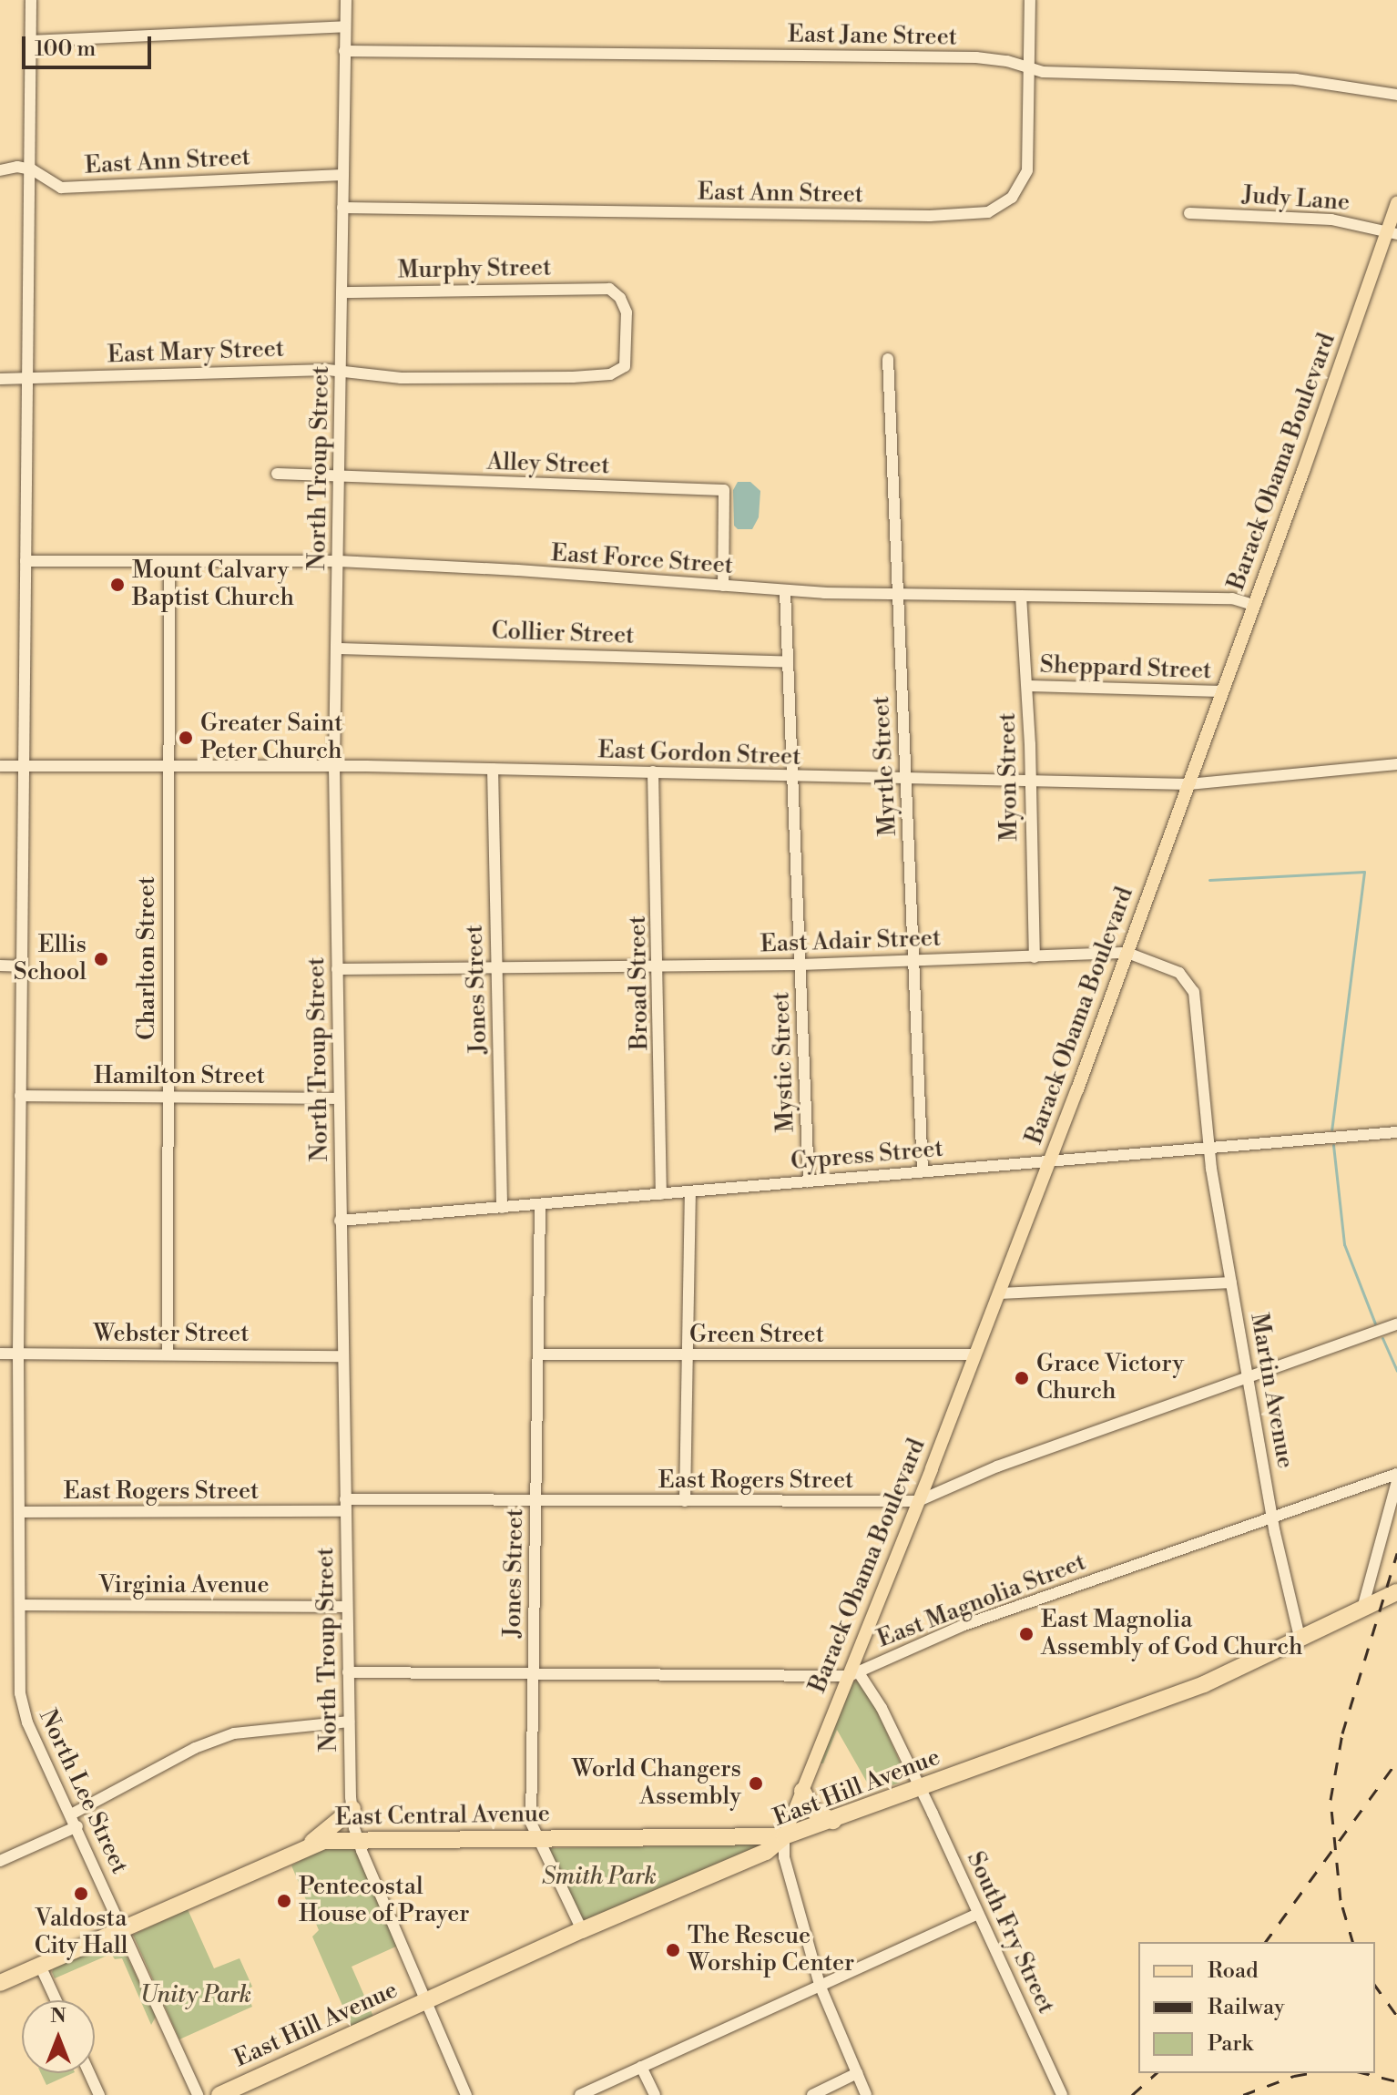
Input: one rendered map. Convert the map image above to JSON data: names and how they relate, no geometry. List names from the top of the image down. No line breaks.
{"streets":{"highway":["East Hill Avenue","East Central Avenue"],"main road":["Barack Obama Boulevard"],"street":["East Jane Street","East Ann Street","Judy Lane","Murphy Street","East Mary Street","Alley Street","North Troup Street","East Force Street","Collier Street","Sheppard Street","East Gordon Street","Myrtle Street","Myon Street","East Adair Street","Charlton Street","Broad Street","Jones Street","Mystic Street","Hamilton Street","Cypress Street","Webster Street","Green Street","Martin Avenue","East Rogers Street","Virginia Avenue","East Magnolia Street","North Lee Street","South Fry Street"]},"crossings":[["East Jane Street","East Ann Street"],["East Jane Street","North Troup Street"],["East Ann Street","North Troup Street"],["East Ann Street","North Lee Street"],["Judy Lane","Barack Obama Boulevard"],["Murphy Street","East Mary Street"],["Murphy Street","North Troup Street"],["East Mary Street","North Troup Street"],["East Mary Street","North Lee Street"],["Barack Obama Boulevard","East Force Street"],["Barack Obama Boulevard","Sheppard Street"],["Barack Obama Boulevard","East Gordon Street"],["Barack Obama Boulevard","East Adair Street"],["Barack Obama Boulevard","Cypress Street"],["Barack Obama Boulevard","Green Street"],["Barack Obama Boulevard","East Rogers Street"],["Barack Obama Boulevard","East Magnolia Street"],["Barack Obama Boulevard","East Hill Avenue"],["Barack Obama Boulevard","East Central Avenue"],["Barack Obama Boulevard","South Fry Street"],["Alley Street","North Troup Street"],["Alley Street","East Force Street"],["North Troup Street","East Force Street"],["North Troup Street","Collier Street"],["North Troup Street","East Gordon Street"],["North Troup Street","East Adair Street"],["North Troup Street","Hamilton Street"],["North Troup Street","Cypress Street"],["North Troup Street","Webster Street"],["North Troup Street","East Rogers Street"],["North Troup Street","Virginia Avenue"],["North Troup Street","East Magnolia Street"],["North Troup Street","East Hill Avenue"],["North Troup Street","East Central Avenue"],["East Force Street","Myrtle Street"],["East Force Street","Myon Street"],["East Force Street","Charlton Street"],["East Force Street","Mystic Street"],["East Force Street","North Lee Street"],["Collier Street","Mystic Street"],["Sheppard Street","Myon Street"],["East Gordon Street","Myrtle Street"],["East Gordon Street","Myon Street"],["East Gordon Street","Charlton Street"],["East Gordon Street","Broad Street"],["East Gordon Street","Jones Street"],["East Gordon Street","Mystic Street"],["East Gordon Street","North Lee Street"],["Myrtle Street","East Adair Street"],["Myrtle Street","Cypress Street"],["Myon Street","East Adair Street"],["East Adair Street","Broad Street"],["East Adair Street","Jones Street"],["East Adair Street","Mystic Street"],["East Adair Street","Cypress Street"],["East Adair Street","Martin Avenue"],["Charlton Street","Hamilton Street"],["Charlton Street","Webster Street"],["Broad Street","Cypress Street"],["Jones Street","Cypress Street"],["Jones Street","Green Street"],["Jones Street","East Rogers Street"],["Jones Street","East Magnolia Street"],["Jones Street","East Hill Avenue"],["Jones Street","East Central Avenue"],["Mystic Street","Cypress Street"],["Hamilton Street","North Lee Street"],["Cypress Street","Martin Avenue"],["Webster Street","North Lee Street"],["Martin Avenue","East Rogers Street"],["Martin Avenue","East Magnolia Street"],["Martin Avenue","East Hill Avenue"],["East Rogers Street","North Lee Street"],["Virginia Avenue","North Lee Street"],["East Magnolia Street","South Fry Street"],["East Hill Avenue","East Central Avenue"],["East Hill Avenue","South Fry Street"],["North Lee Street","East Central Avenue"]],"parks":["Smith Park","Unity Park"],"places":["Mount Calvary Baptist Church","Greater Saint Peter Church","Ellis School","Grace Victory Church","East Magnolia Assembly of God Church","World Changers Assembly","Valdosta City Hall","Pentecostal House of Prayer","The Rescue Worship Center"],"legend":["Road","Railway","Park"],"scale_bar":"100 m","north":"top"}
